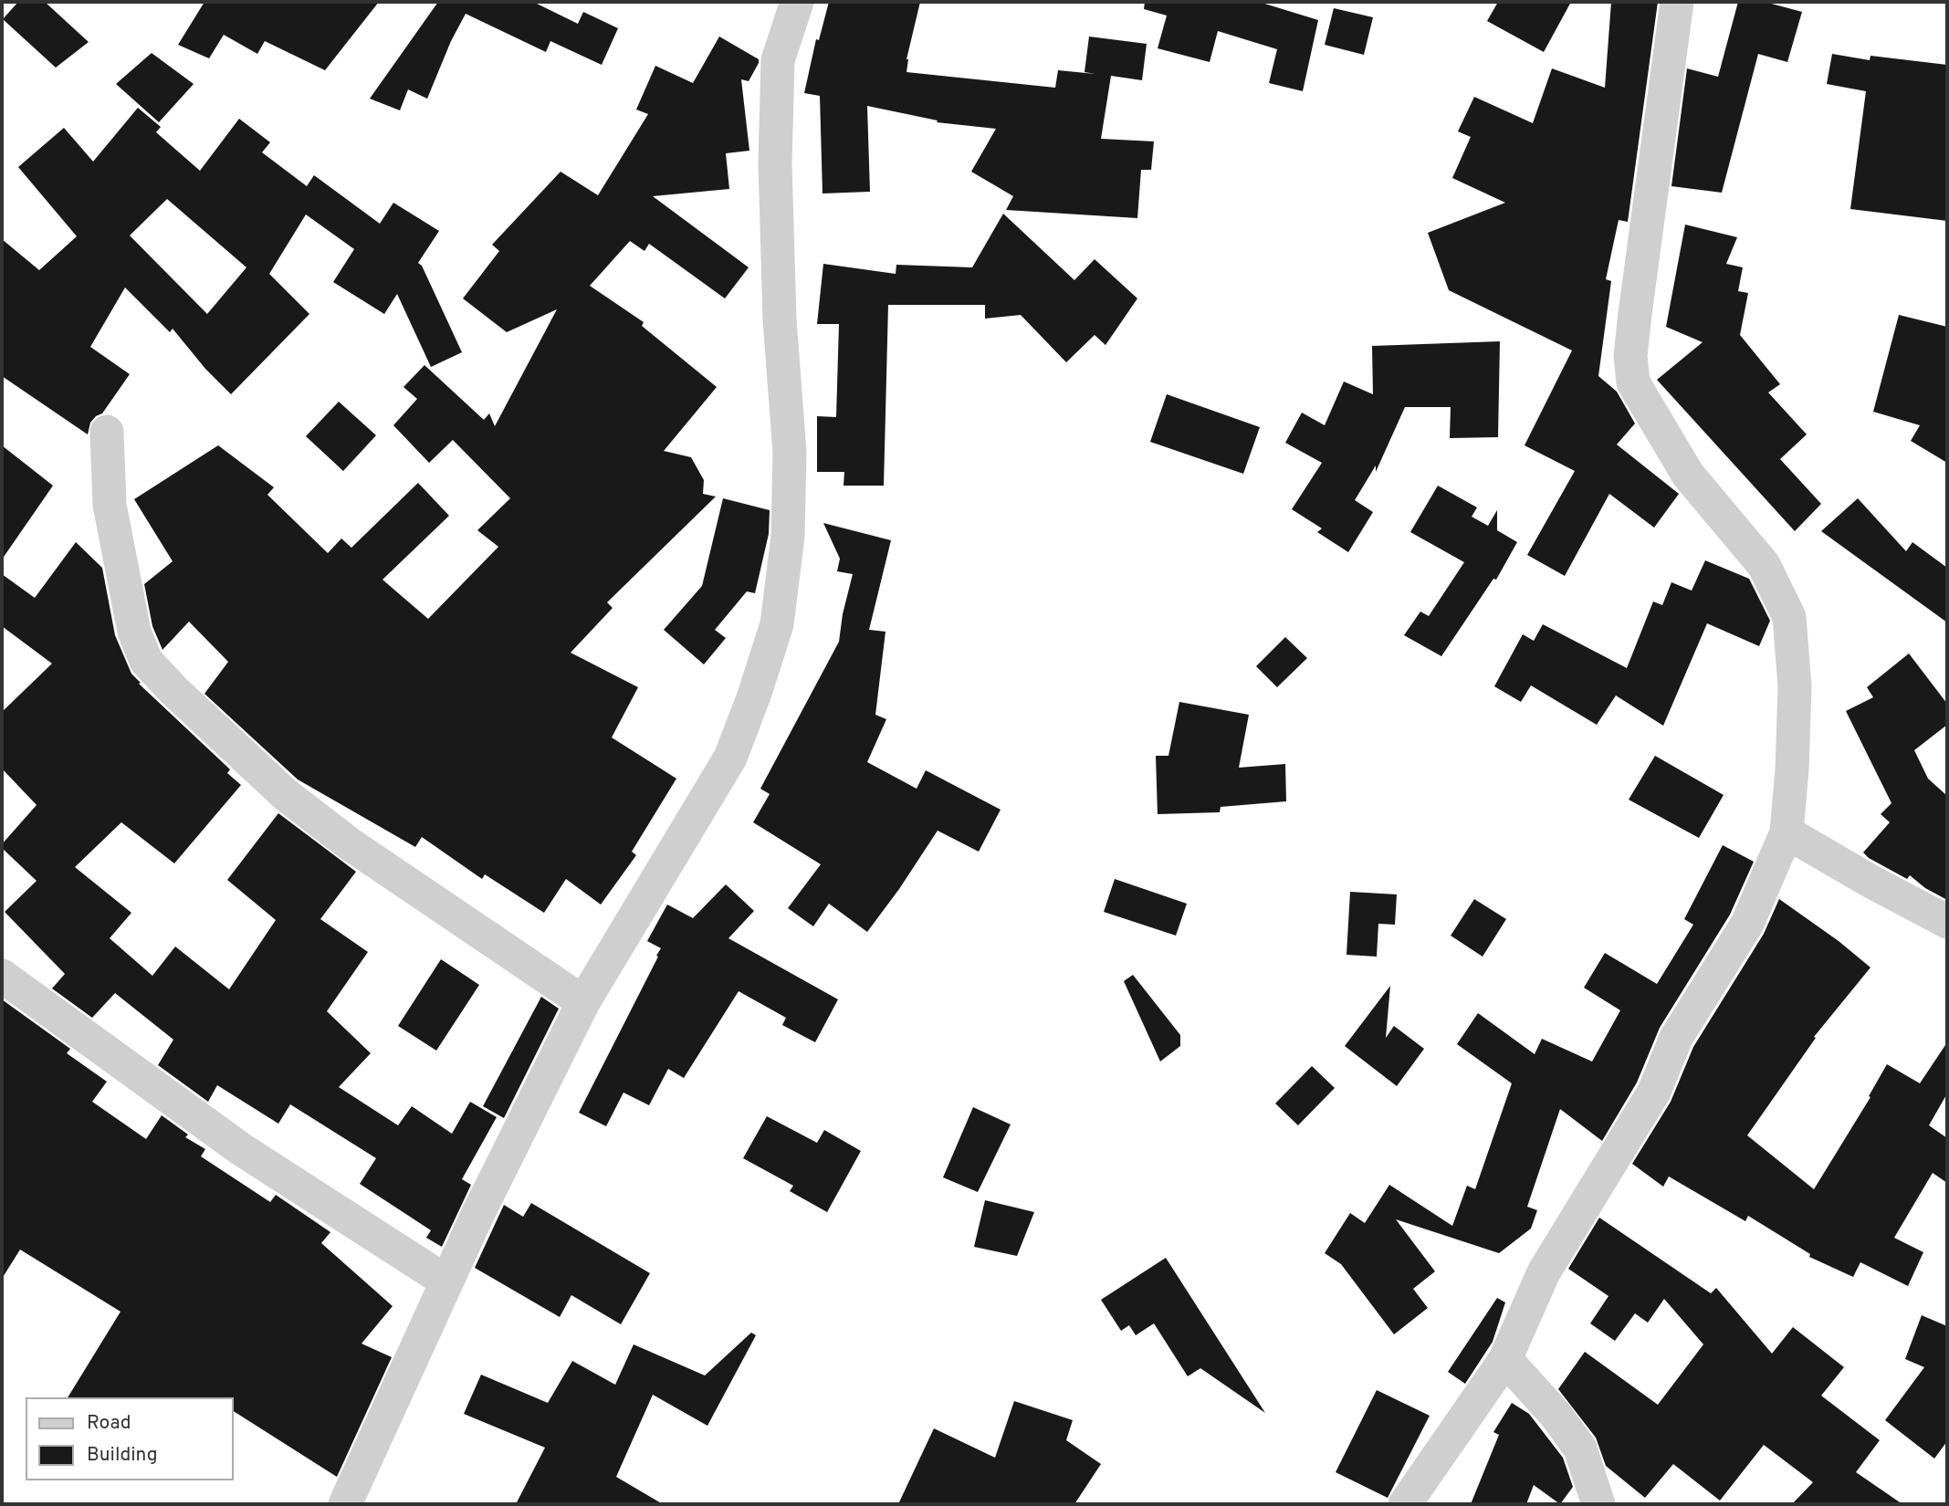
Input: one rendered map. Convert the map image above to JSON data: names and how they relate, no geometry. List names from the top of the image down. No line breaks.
{"legend":["Road","Building"]}
